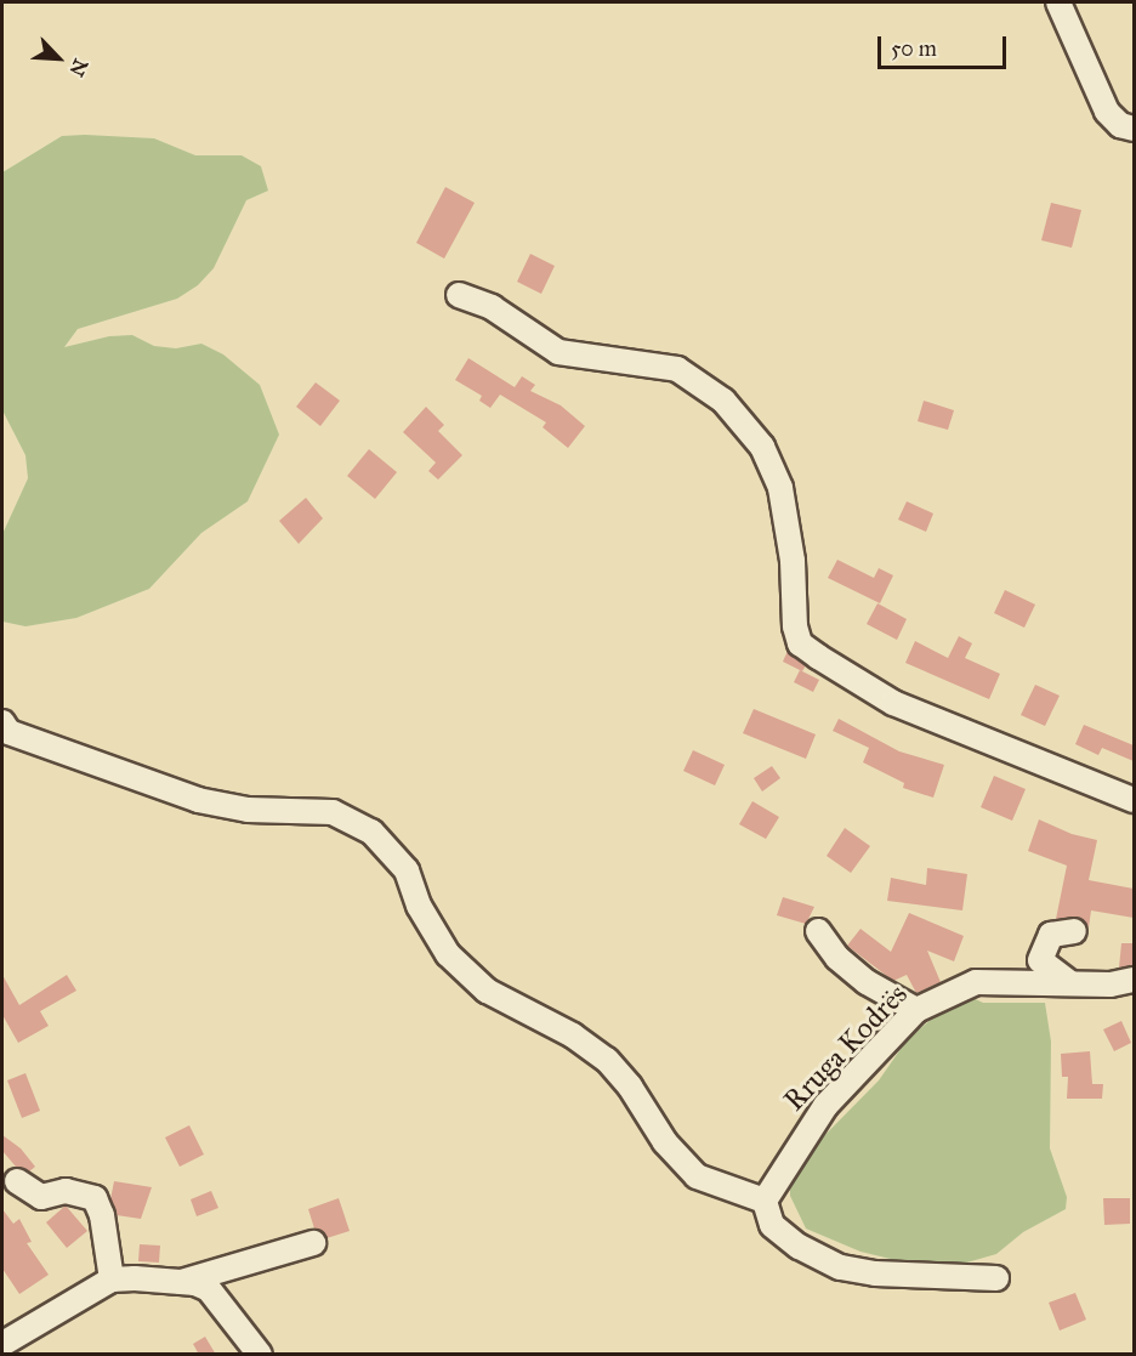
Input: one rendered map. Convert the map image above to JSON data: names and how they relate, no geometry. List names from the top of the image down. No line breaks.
{"streets":{"street":["Rruga Kodrës"]},"scale_bar":"50 m","north":"bottom right"}
